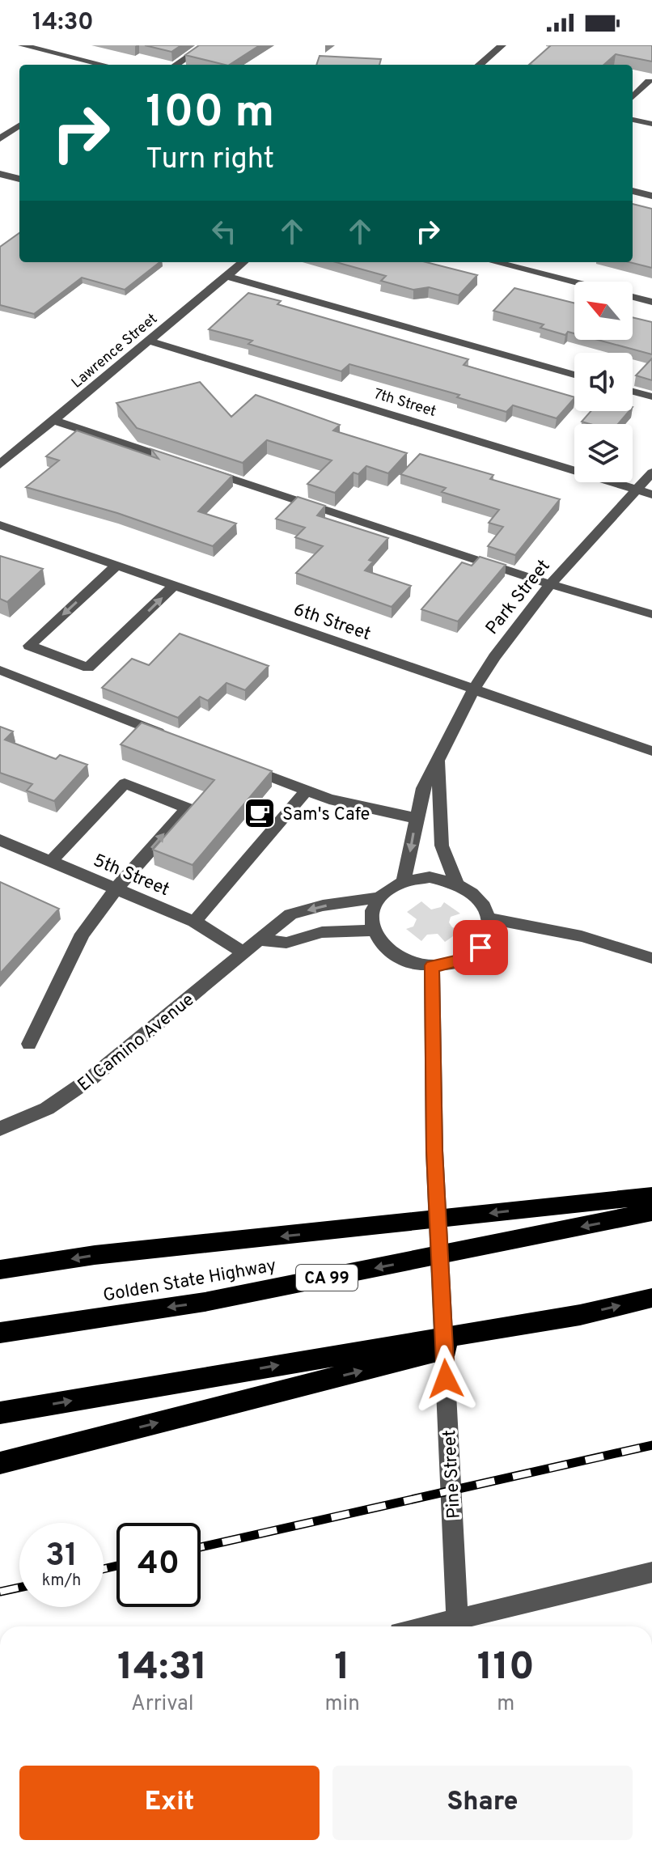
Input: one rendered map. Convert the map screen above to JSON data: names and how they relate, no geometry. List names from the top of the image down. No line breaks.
{"streets":{"highway":["CA 99","Golden State Highway"],"street":["Lawrence Street","7th Street","Park Street","6th Street","5th Street","El Camino Avenue","Pine Street"]},"crossings":[["Lawrence Street","7th Street"],["7th Street","Park Street"],["Park Street","6th Street"],["Park Street","El Camino Avenue"],["Park Street","Pine Street"],["5th Street","El Camino Avenue"],["El Camino Avenue","Pine Street"]],"places":{"cafe":["Sam's Cafe"]},"north":"top left","page":{"status":"14:30","turn":["100 m","Turn right"],"speed":"31 km/h","limit":"40","eta":["14:31","Arrival","1","min","110","m"],"buttons":["Exit","Share"]}}
